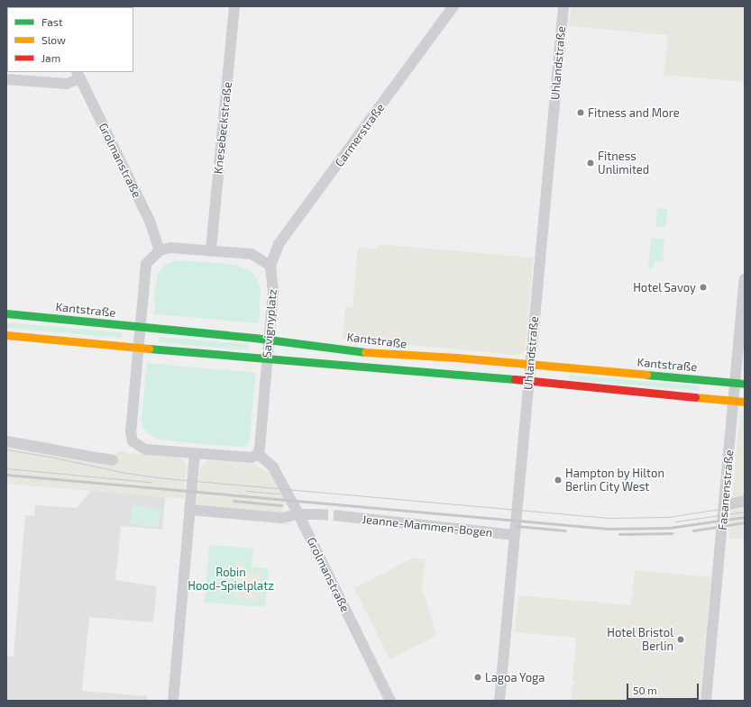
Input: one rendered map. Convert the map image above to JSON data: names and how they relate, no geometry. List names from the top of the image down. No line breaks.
{"streets":{"main road":["Kantstraße"],"street":["Uhlandstraße","Knesebeckstraße","Carmerstraße","Grolmanstraße","Savignyplatz","Fasanenstraße","Jeanne-Mammen-Bogen"]},"crossings":[["Uhlandstraße","Kantstraße"],["Uhlandstraße","Jeanne-Mammen-Bogen"],["Carmerstraße","Savignyplatz"],["Grolmanstraße","Savignyplatz"],["Kantstraße","Savignyplatz"],["Kantstraße","Fasanenstraße"]],"parks":["Robin Hood-Spielplatz"],"places":["Fitness and More","Fitness Unlimited","Hotel Savoy","Hampton by Hilton Berlin City West","Hotel Bristol Berlin","Lagoa Yoga"],"legend":["Fast","Slow","Jam"],"scale_bar":"50 m"}
